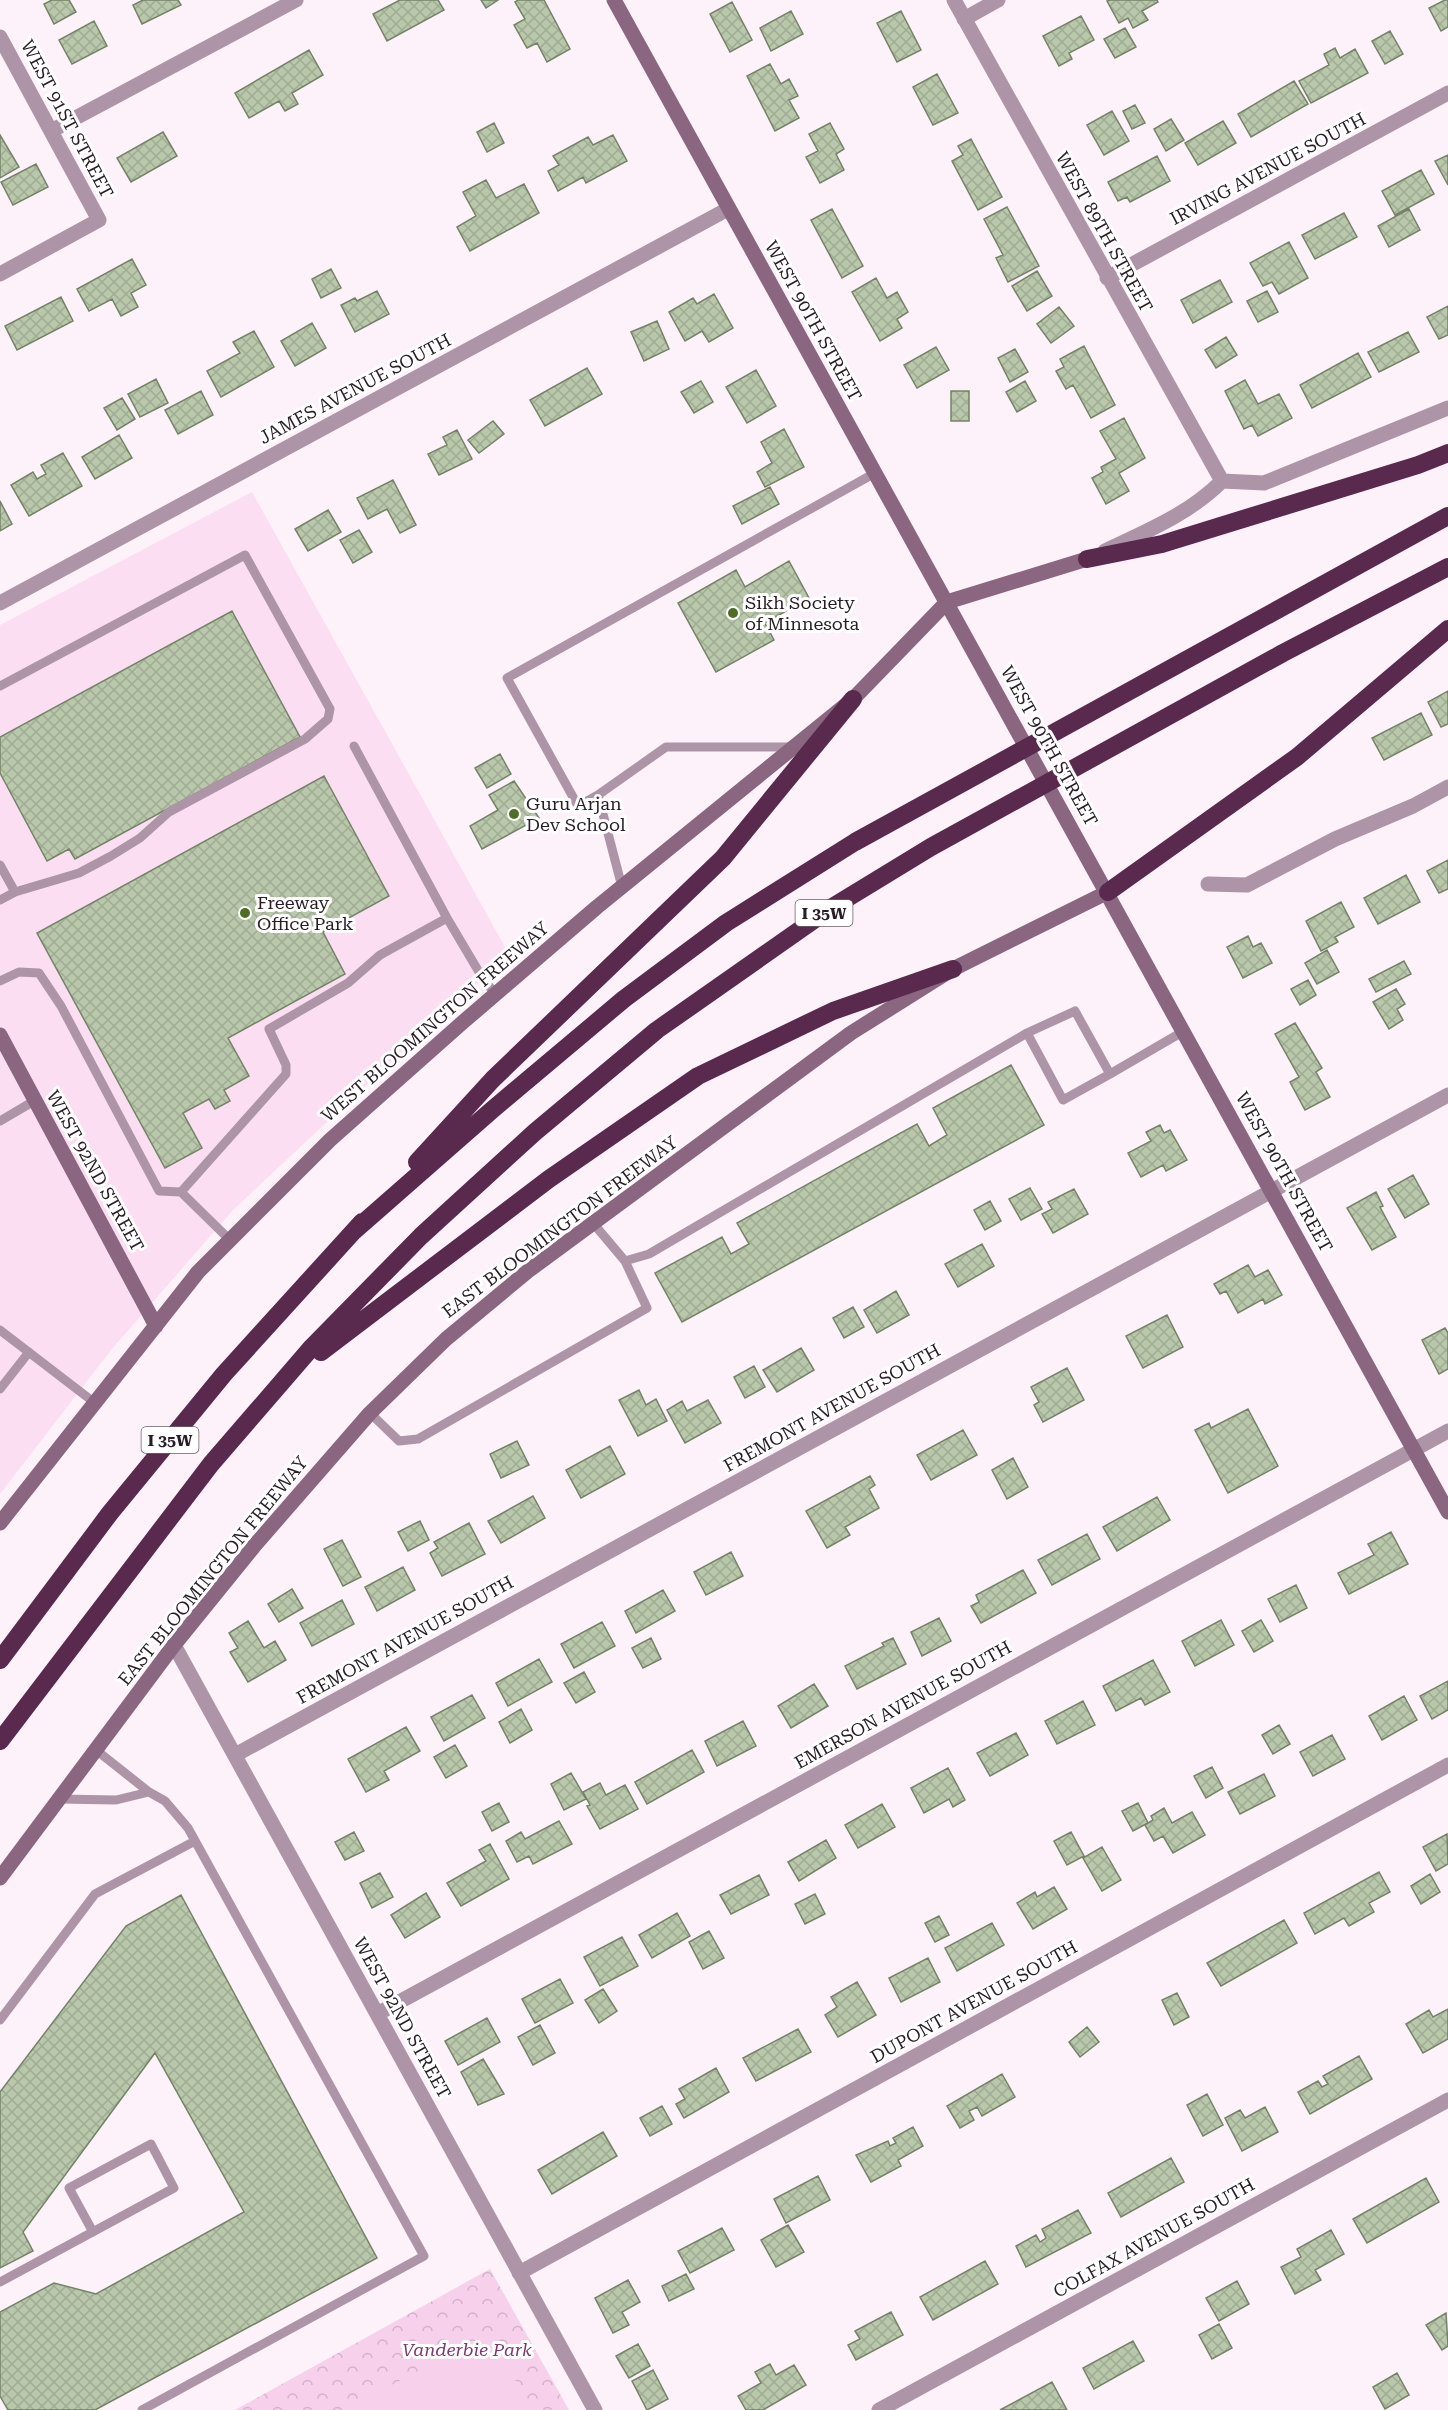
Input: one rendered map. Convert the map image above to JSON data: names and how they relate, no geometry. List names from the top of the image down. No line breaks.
{"streets":{"highway":["I 35W"],"street":["WEST 91ST STREET","IRVING AVENUE SOUTH","WEST 89TH STREET","WEST 90TH STREET","JAMES AVENUE SOUTH","WEST BLOOMINGTON FREEWAY","WEST 92ND STREET","EAST BLOOMINGTON FREEWAY","FREMONT AVENUE SOUTH","EMERSON AVENUE SOUTH","DUPONT AVENUE SOUTH","COLFAX AVENUE SOUTH"]},"crossings":[["IRVING AVENUE SOUTH","WEST 89TH STREET"],["WEST 90TH STREET","JAMES AVENUE SOUTH"],["WEST 90TH STREET","WEST BLOOMINGTON FREEWAY"],["WEST 90TH STREET","EAST BLOOMINGTON FREEWAY"],["WEST 90TH STREET","FREMONT AVENUE SOUTH"],["WEST 90TH STREET","EMERSON AVENUE SOUTH"],["WEST BLOOMINGTON FREEWAY","WEST 92ND STREET"],["WEST 92ND STREET","EAST BLOOMINGTON FREEWAY"],["WEST 92ND STREET","FREMONT AVENUE SOUTH"],["WEST 92ND STREET","EMERSON AVENUE SOUTH"],["WEST 92ND STREET","DUPONT AVENUE SOUTH"]],"parks":["Vanderbie Park"],"places":["Sikh Society of Minnesota","Guru Arjan Dev School","Freeway Office Park"]}
